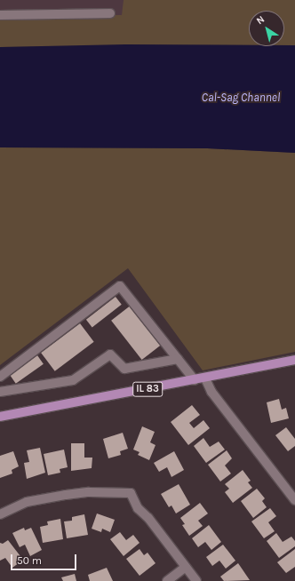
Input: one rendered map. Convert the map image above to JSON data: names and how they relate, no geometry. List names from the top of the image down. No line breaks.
{"streets":{"main road":["IL 83"]},"water":["Cal-Sag Channel"],"scale_bar":"50 m","north":"top left"}
